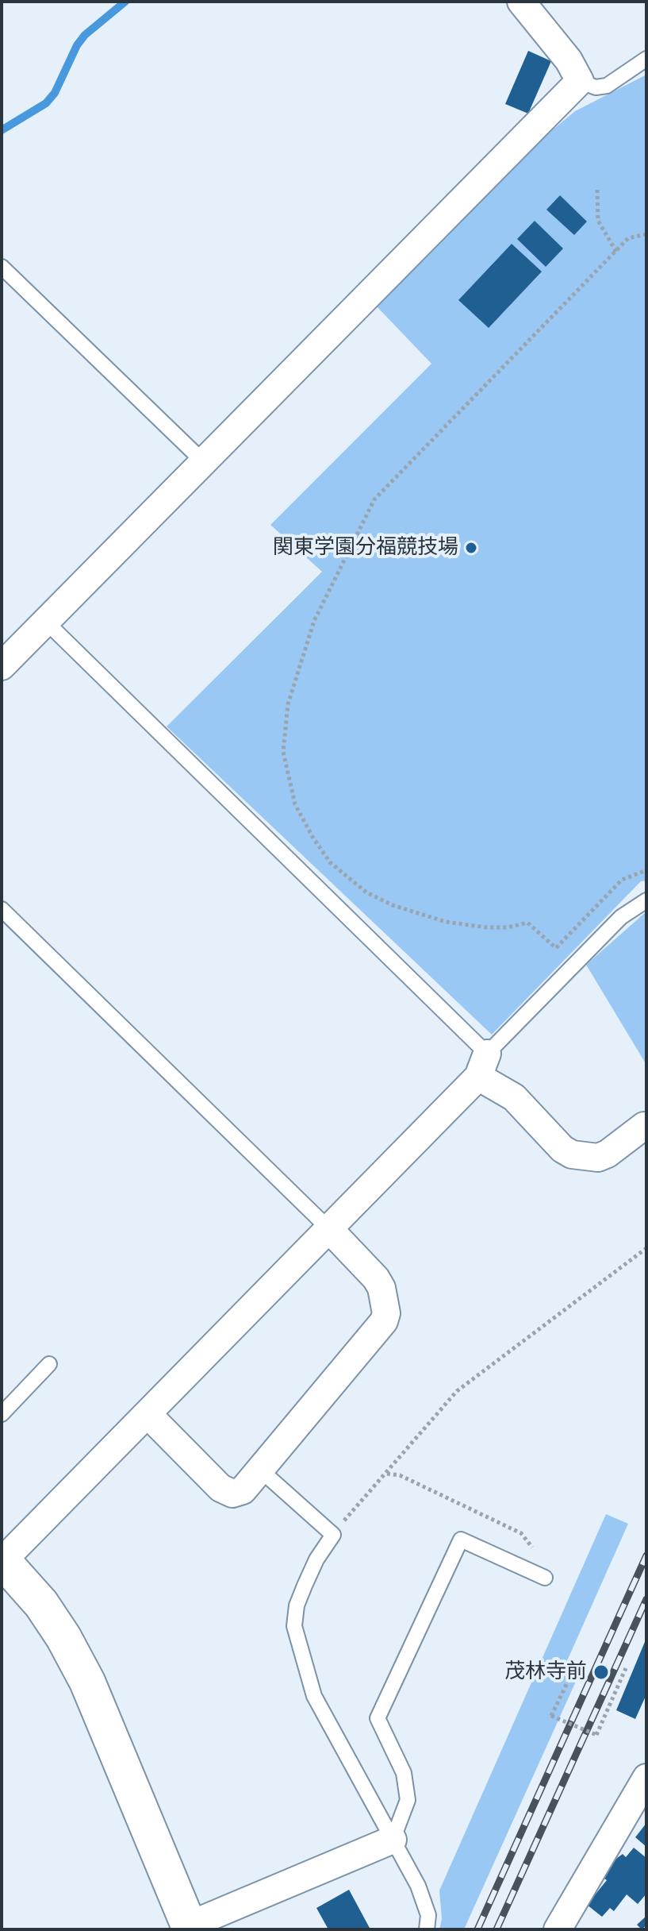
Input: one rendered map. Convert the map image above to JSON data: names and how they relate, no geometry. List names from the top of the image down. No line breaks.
{"places":["関東学園分福競技場","茂林寺前"]}
